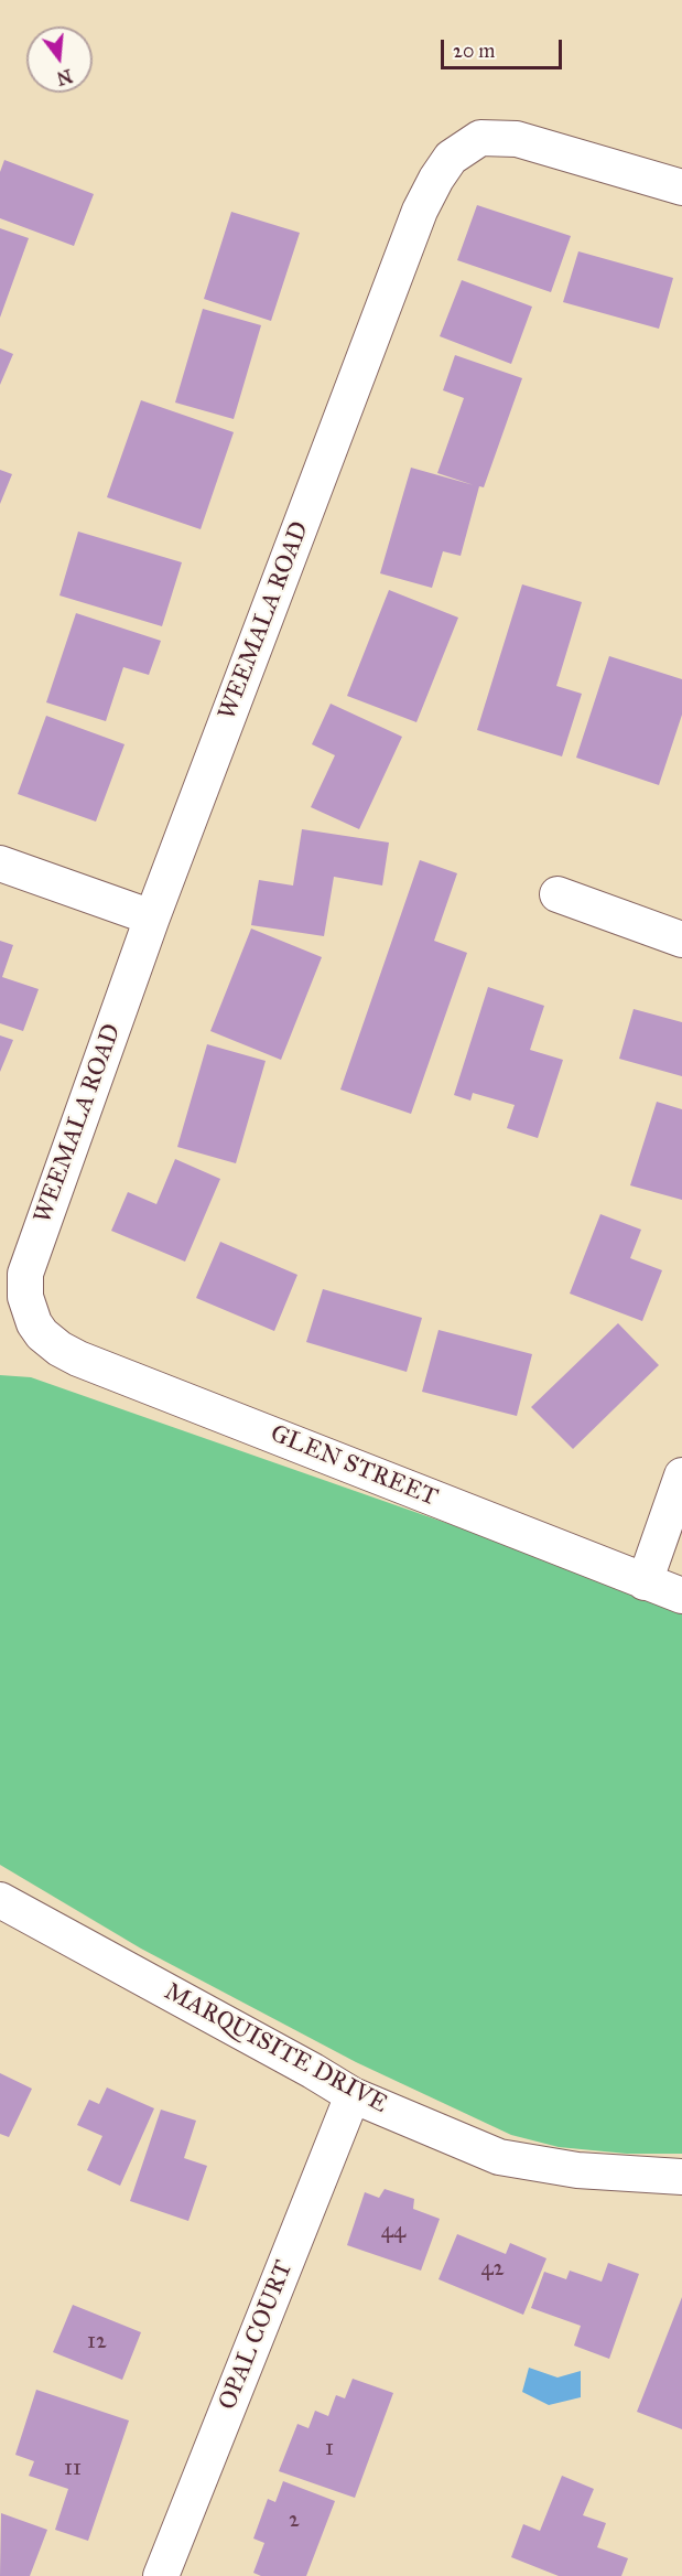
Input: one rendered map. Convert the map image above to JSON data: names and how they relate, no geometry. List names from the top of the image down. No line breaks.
{"streets":{"street":["WEEMALA ROAD","GLEN STREET","MARQUISITE DRIVE","OPAL COURT"]},"crossings":[["WEEMALA ROAD","GLEN STREET"],["MARQUISITE DRIVE","OPAL COURT"]],"house_numbers":["44","42","12","1","11","2"],"scale_bar":"20 m","north":"bottom"}
